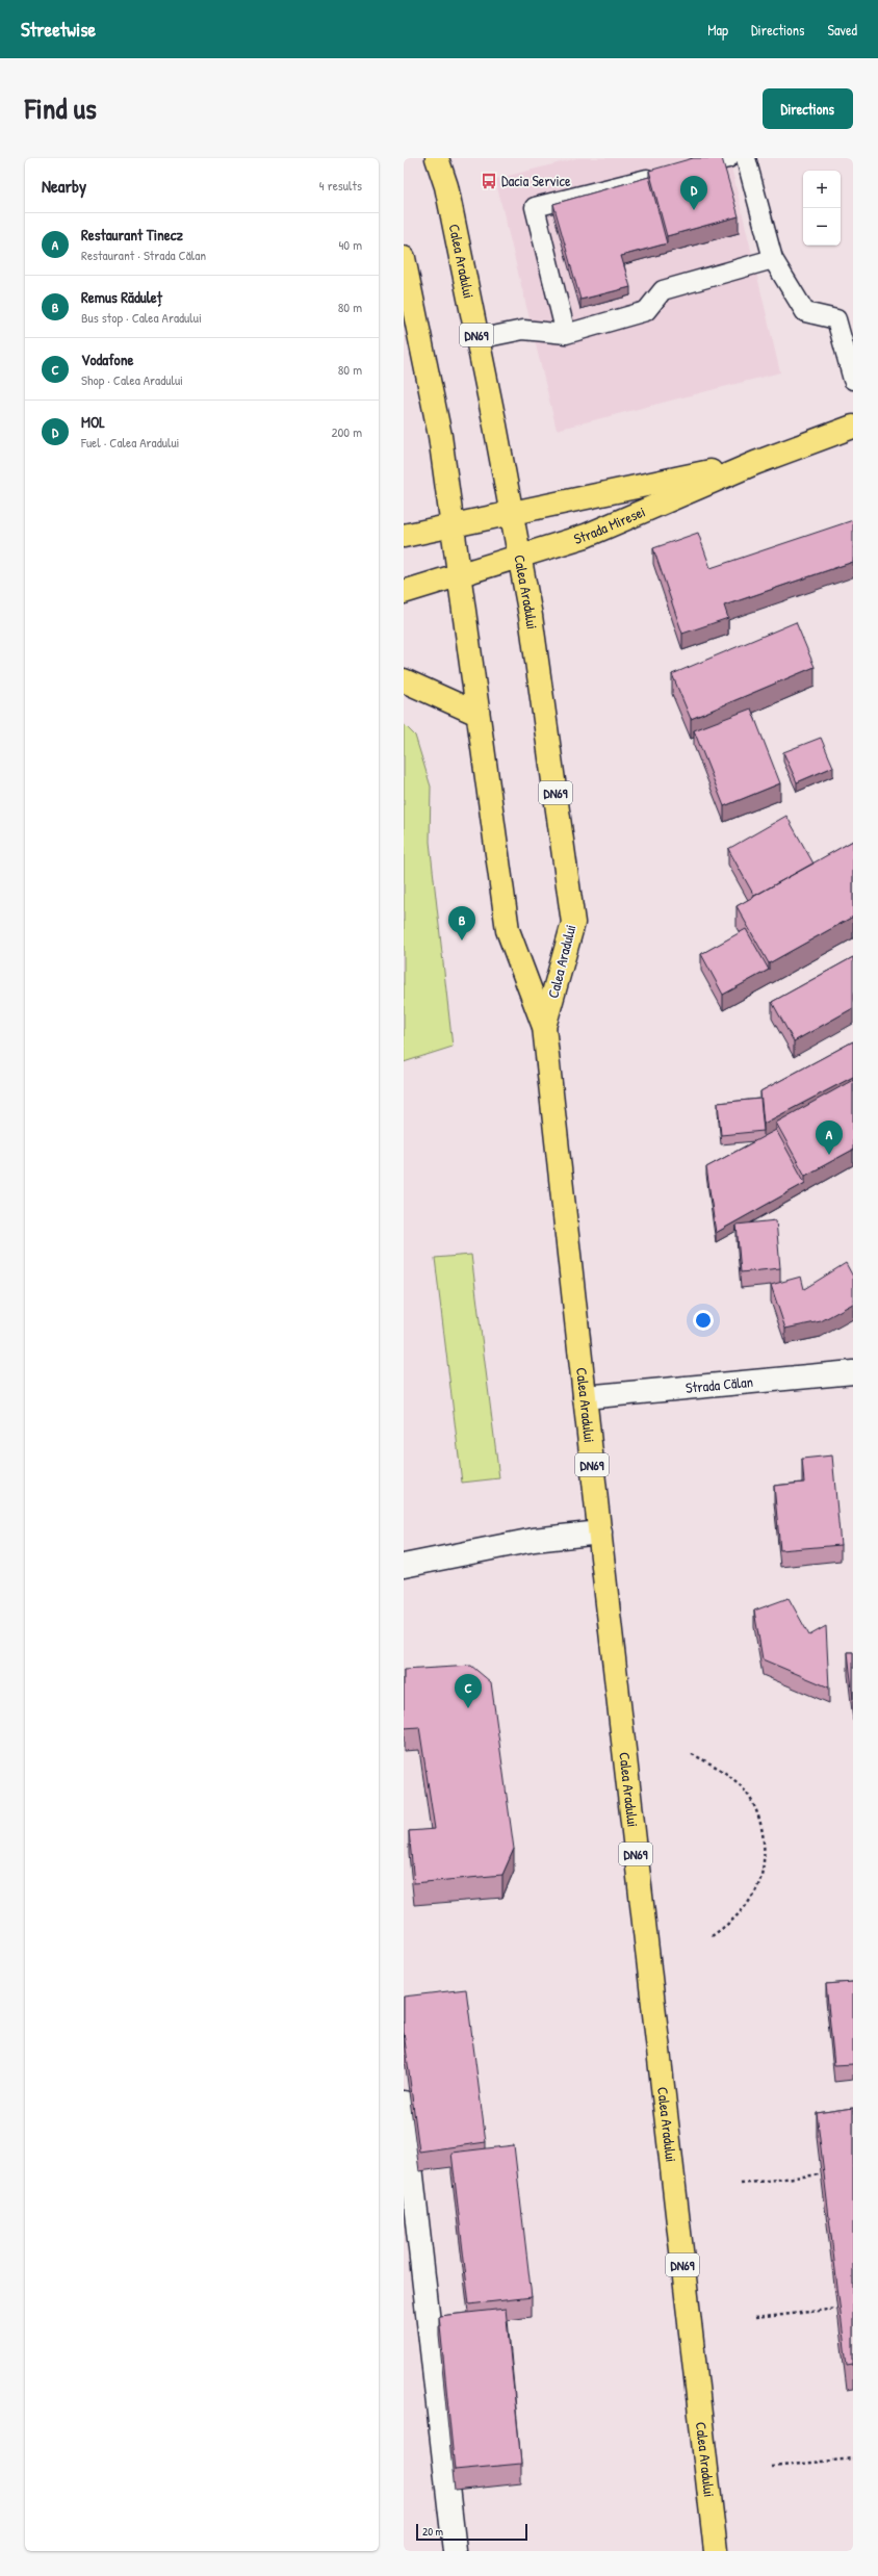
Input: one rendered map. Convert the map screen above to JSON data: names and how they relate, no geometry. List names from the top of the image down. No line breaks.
{"streets":{"main road":["Calea Aradului","DN69","Strada Miresei"],"street":["Strada Călan"]},"crossings":[["Calea Aradului","Strada Miresei"],["Calea Aradului","Strada Călan"]],"places":{"bus stop":["Dacia Service"]},"scale_bar":"20 m","page":{"header":"Streetwise","nav":["Map","Directions","Saved"],"title":"Find us","buttons":"Directions","heading":["Nearby","4 results"],"map_buttons":["+","−"],"pins":["D","B","A","C"],"list":[{"mark":"A","name":"Restaurant Tinecz","note":"Restaurant · Strada Călan","value":"40 m"},{"mark":"B","name":"Remus Răduleț","note":"Bus stop · Calea Aradului","value":"80 m"},{"mark":"C","name":"Vodafone","note":"Shop · Calea Aradului","value":"80 m"},{"mark":"D","name":"MOL","note":"Fuel · Calea Aradului","value":"200 m"}],"scale":"20 m"}}
